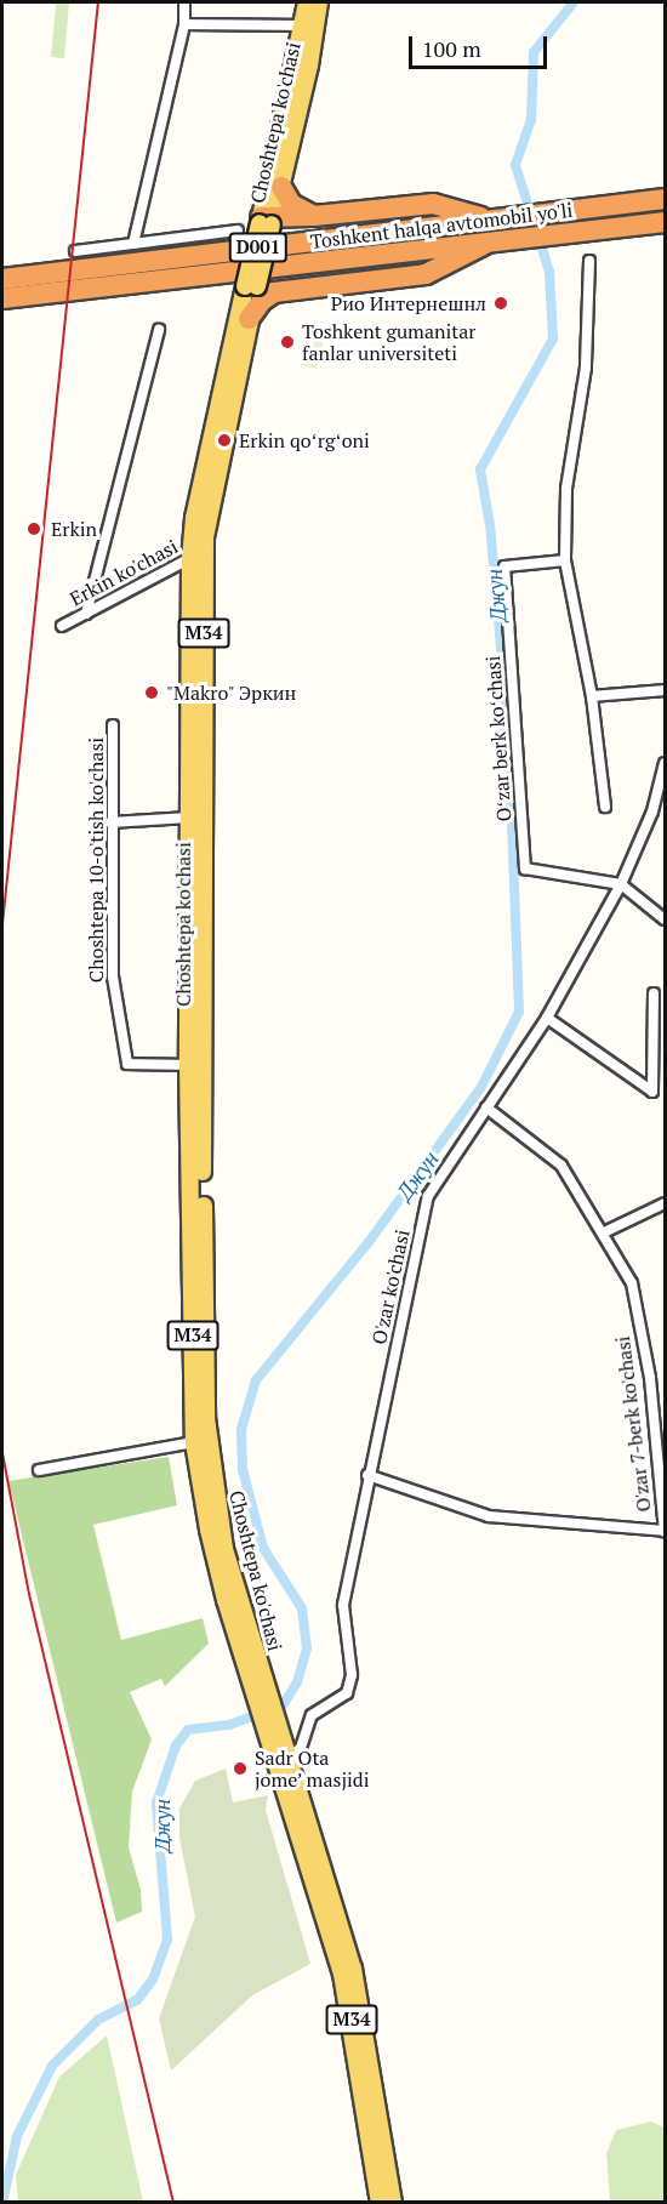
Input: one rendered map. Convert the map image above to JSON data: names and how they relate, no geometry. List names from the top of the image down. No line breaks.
{"streets":{"highway":["Toshkent halqa avtomobil yo'li","D001"],"main road":["Choshtepa ko'chasi","M34"],"street":["Erkin ko'chasi","Oʻzar berk koʻchasi","Choshtepa 10-o'tish ko'chasi","O'zar ko'chasi","O'zar 7-berk ko'chasi"]},"crossings":[["Choshtepa ko'chasi","Erkin ko'chasi"],["Choshtepa ko'chasi","M34"],["Choshtepa ko'chasi","Choshtepa 10-o'tish ko'chasi"],["Choshtepa ko'chasi","O'zar ko'chasi"],["Oʻzar berk koʻchasi","O'zar ko'chasi"],["O'zar ko'chasi","O'zar 7-berk ko'chasi"]],"water":["Джун"],"places":["Рио Интернешнл","Toshkent gumanitar fanlar universiteti","Erkin qoʻrgʻoni","Erkin","\"Makro\" Эркин","Sadr Ota jome’ masjidi"],"scale_bar":"100 m"}
